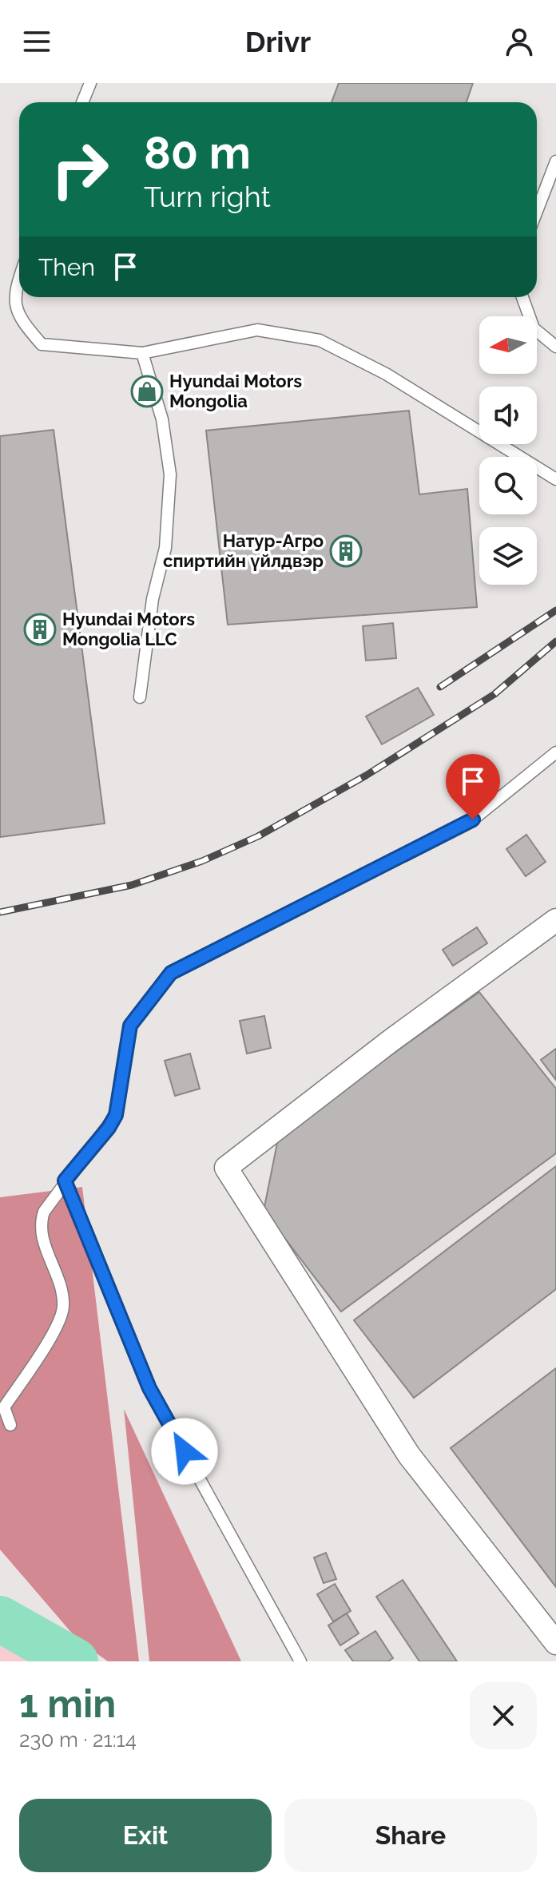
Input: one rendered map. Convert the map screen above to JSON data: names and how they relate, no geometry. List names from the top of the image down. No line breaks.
{"places":{"shop":["Hyundai Motors Mongolia"],"building":["Натур-Агро спиртийн үйлдвэр","Hyundai Motors Mongolia LLC"]},"north":"left","page":{"header":"Drivr","turn":["80 m","Turn right"],"then":"Then","heading":["1 min","230 m · 21:14"],"buttons":["Exit","Share"]}}
